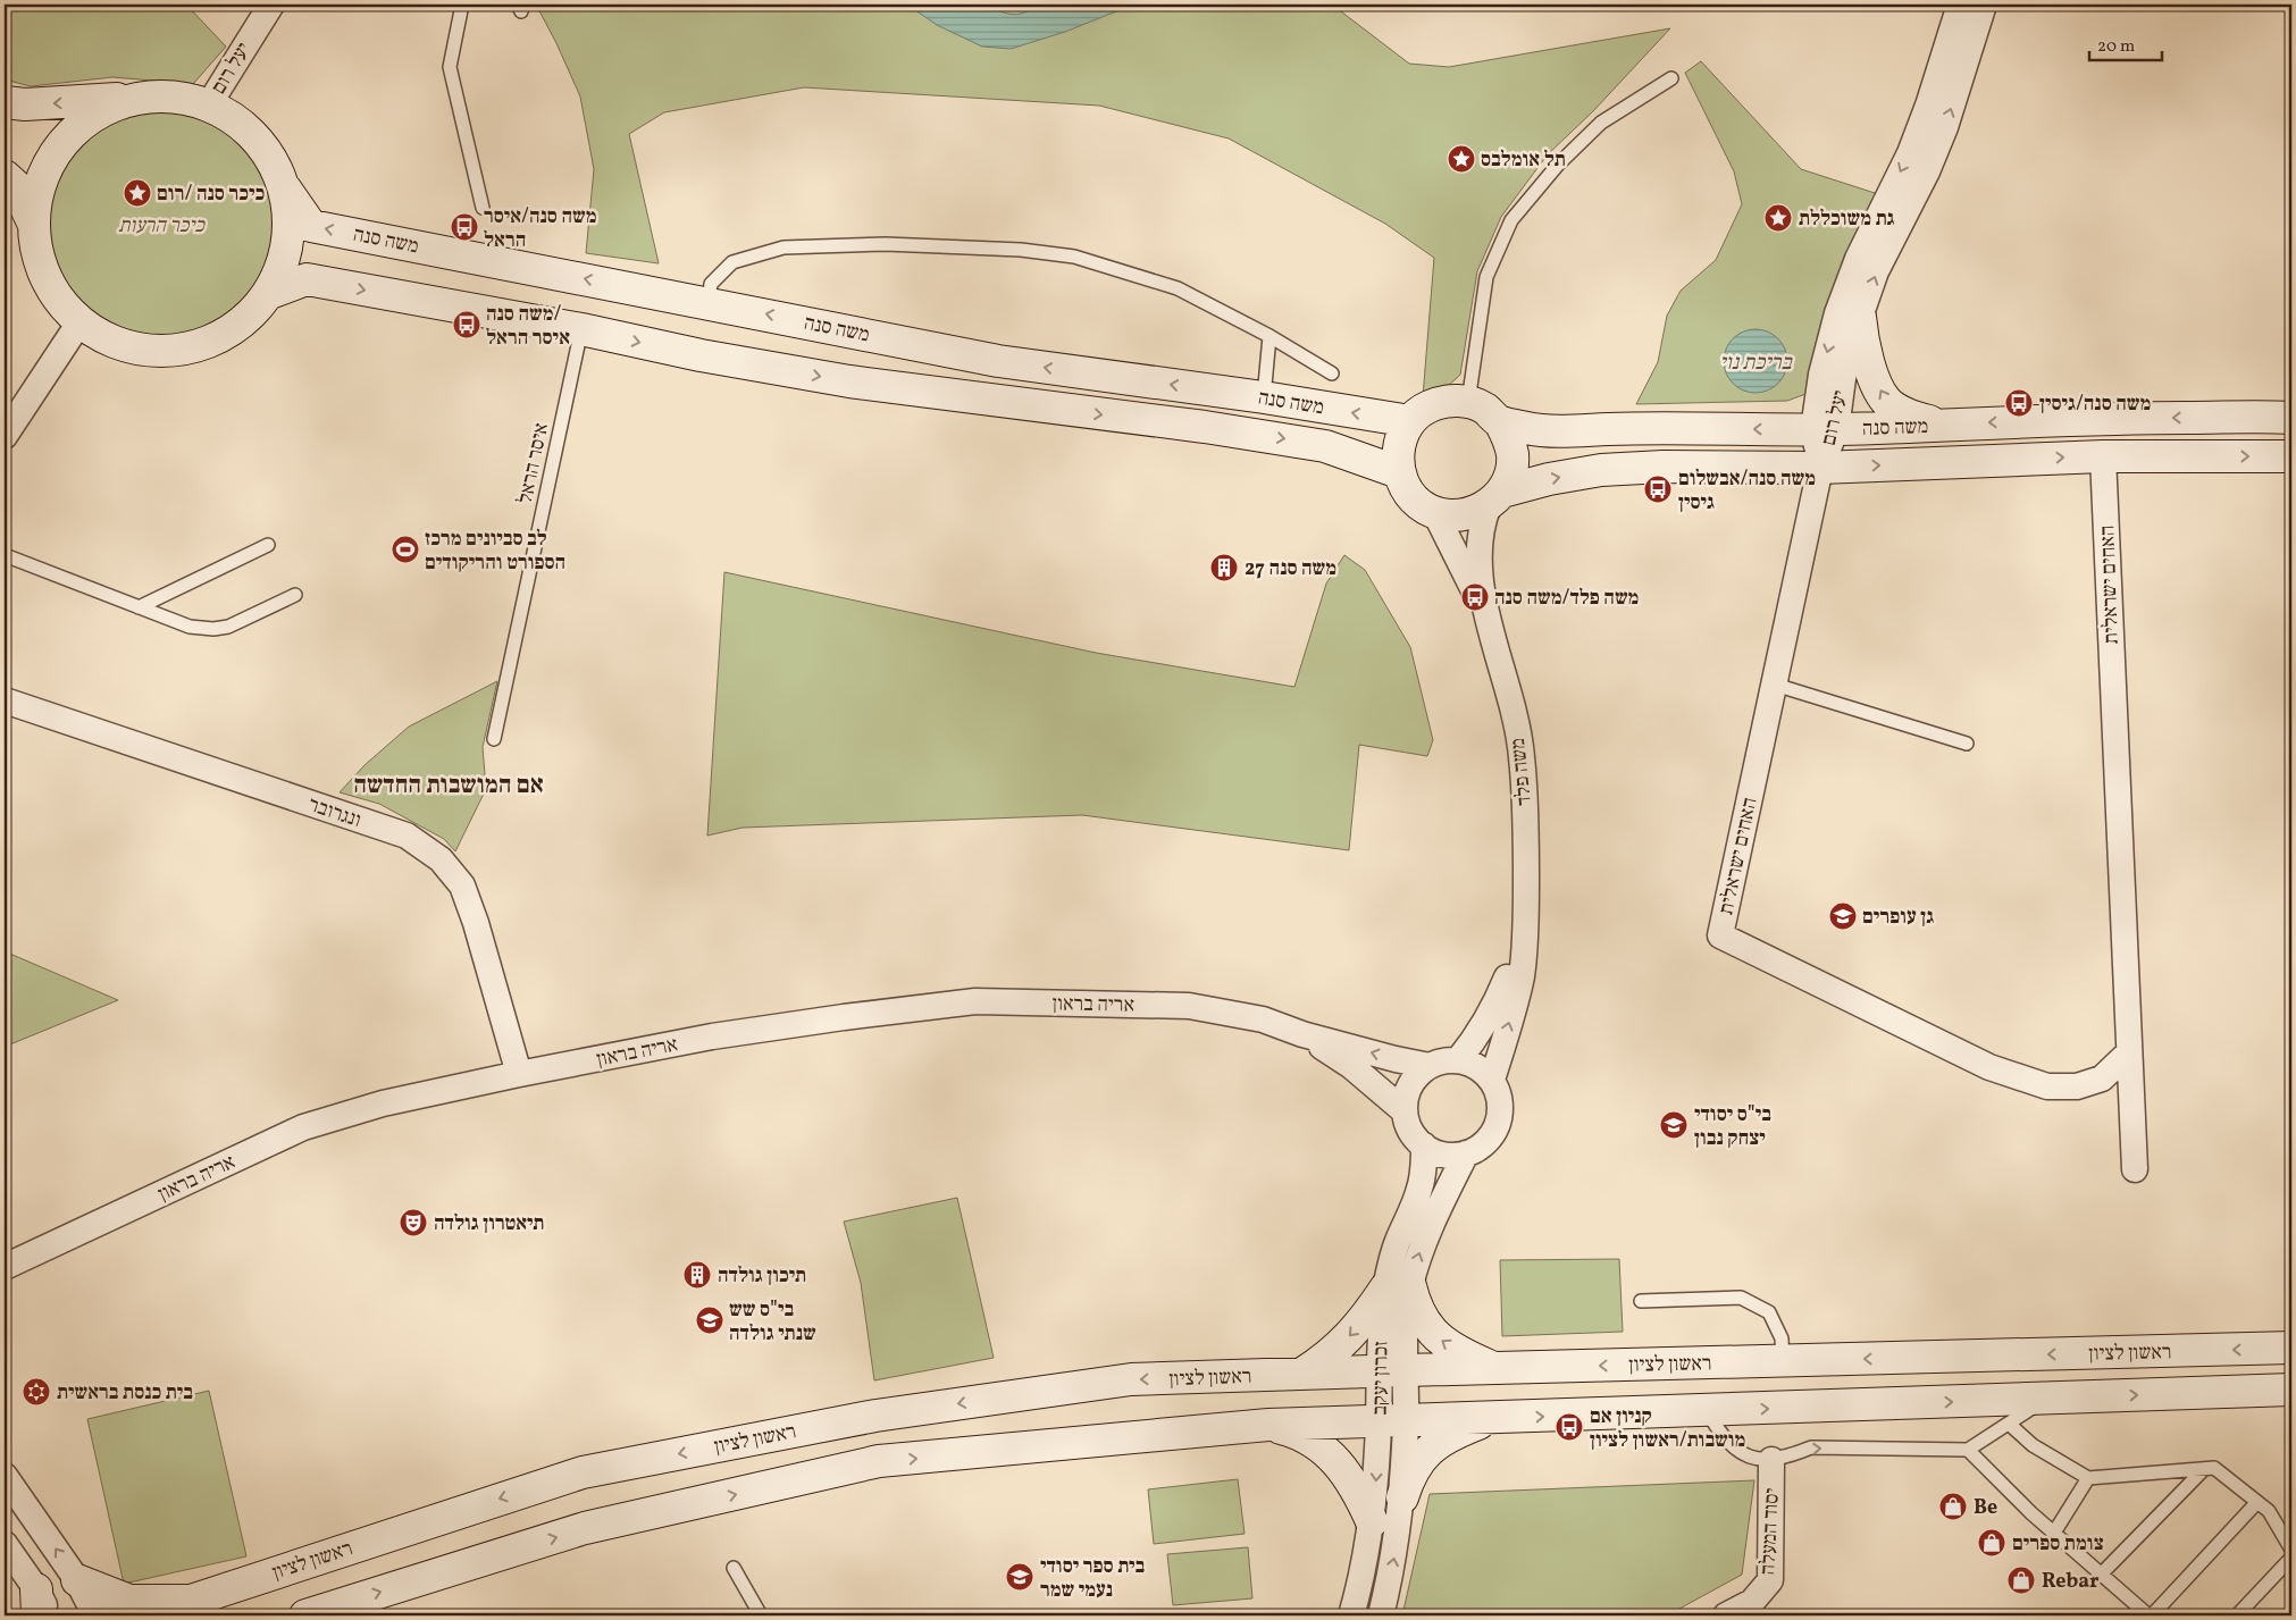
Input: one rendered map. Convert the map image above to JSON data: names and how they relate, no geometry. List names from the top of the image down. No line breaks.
{"streets":{"street":["יעל רום","משה סנה","האחים ישראלית","משה פלד","ונגרובר","אריה בראון","ראשון לציון","זכרון יעקב","יסוד המעלה"],"lane":["איסר הראל"]},"crossings":[["יעל רום","משה סנה"],["יעל רום","האחים ישראלית"],["משה סנה","איסר הראל"],["משה סנה","האחים ישראלית"],["משה סנה","משה פלד"],["משה פלד","אריה בראון"],["משה פלד","זכרון יעקב"],["ונגרובר","אריה בראון"],["אריה בראון","זכרון יעקב"],["ראשון לציון","זכרון יעקב"]],"districts":["אם המושבות החדשה"],"water":["בריכת נוי"],"parks":["כיכר הרעות"],"places":{"place":["תל אומלבס","כיכר סנה /רום","גת משוכללת"],"bus stop":["משה סנה/איסר הראל","משה סנה/ איסר הראל","משה סנה/גיסין","משה סנה/אבשלום גיסין","משה פלד/משה סנה","קניון אם מושבות/ראשון לציון"],"sports":["לב סביונים מרכז הספורט והריקודים"],"building":["משה סנה 27","תיכון גולדה"],"school or university":["גן עופרים","בי\"ס יסודי יצחק נבון","בי\"ס שש שנתי גולדה","בית ספר יסודי נעמי שמר"],"theatre":["תיאטרון גולדה"],"synagogue":["בית כנסת בראשית"],"shop":["Be","צומת ספרים","Rebar"]},"scale_bar":"20 m"}
